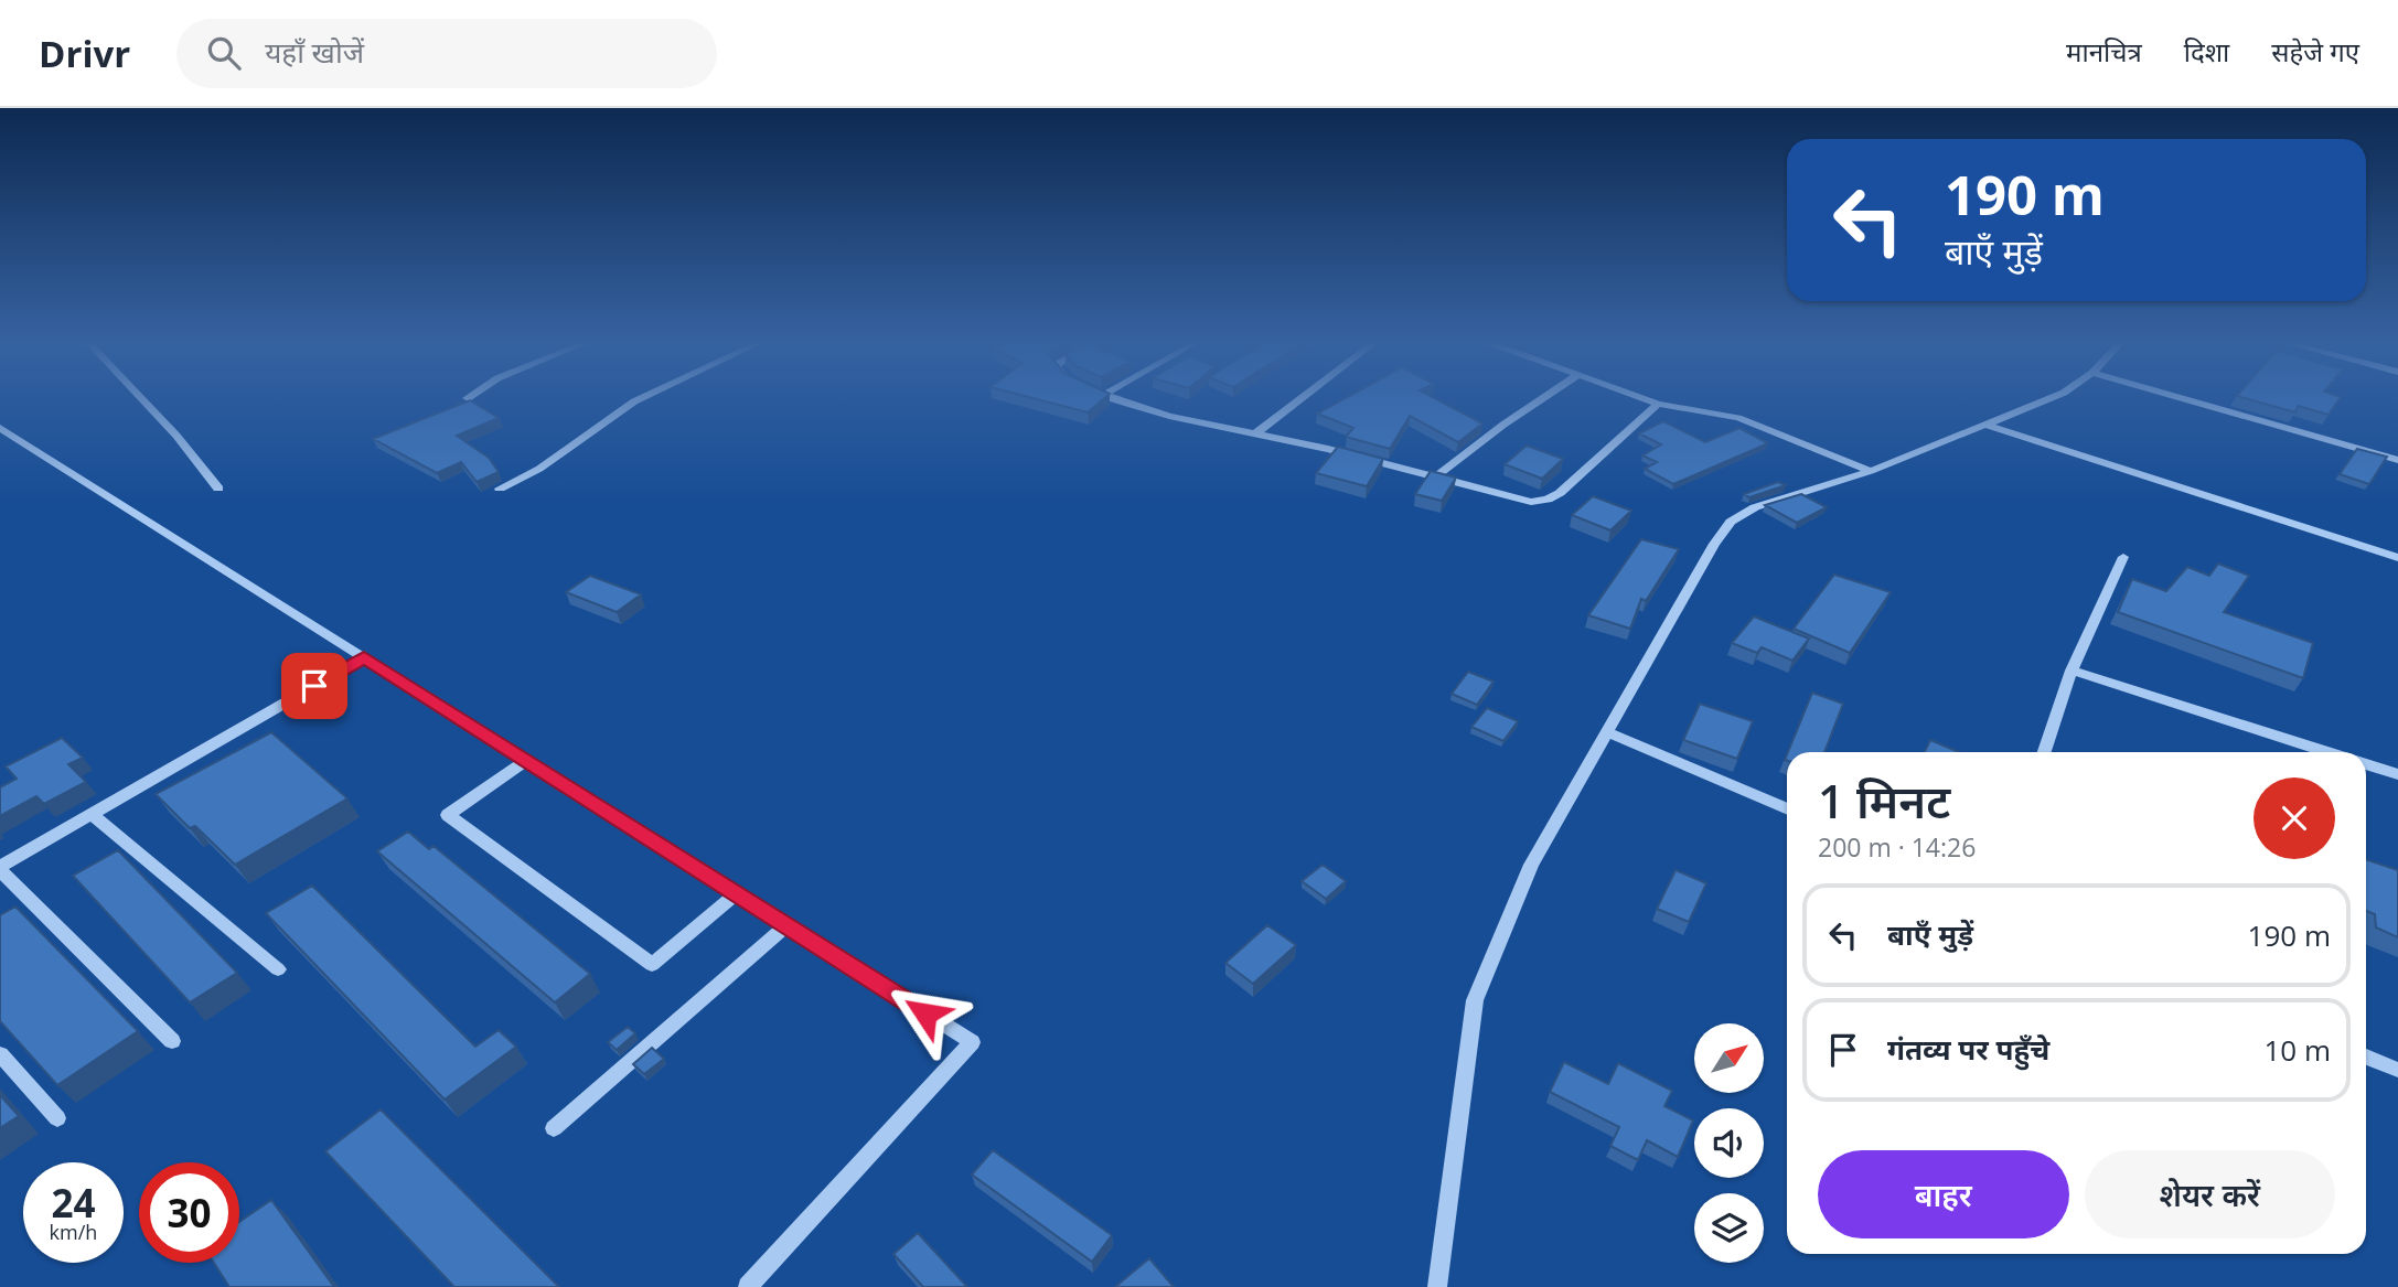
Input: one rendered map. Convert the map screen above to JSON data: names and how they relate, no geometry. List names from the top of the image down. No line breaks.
{"north":"top right","page":{"header":"Drivr","search":"यहाँ खोजें","nav":["मानचित्र","दिशा","सहेजे गए"],"turn":["190 m","बाएँ मुड़ें"],"heading":["1 मिनट","200 m · 14:26"],"list":[{"name":"बाएँ मुड़ें","value":"190 m"},{"name":"गंतव्य पर पहुँचे","value":"10 m"}],"buttons":["बाहर","शेयर करें"],"speed":"24 km/h","limit":"30"}}
